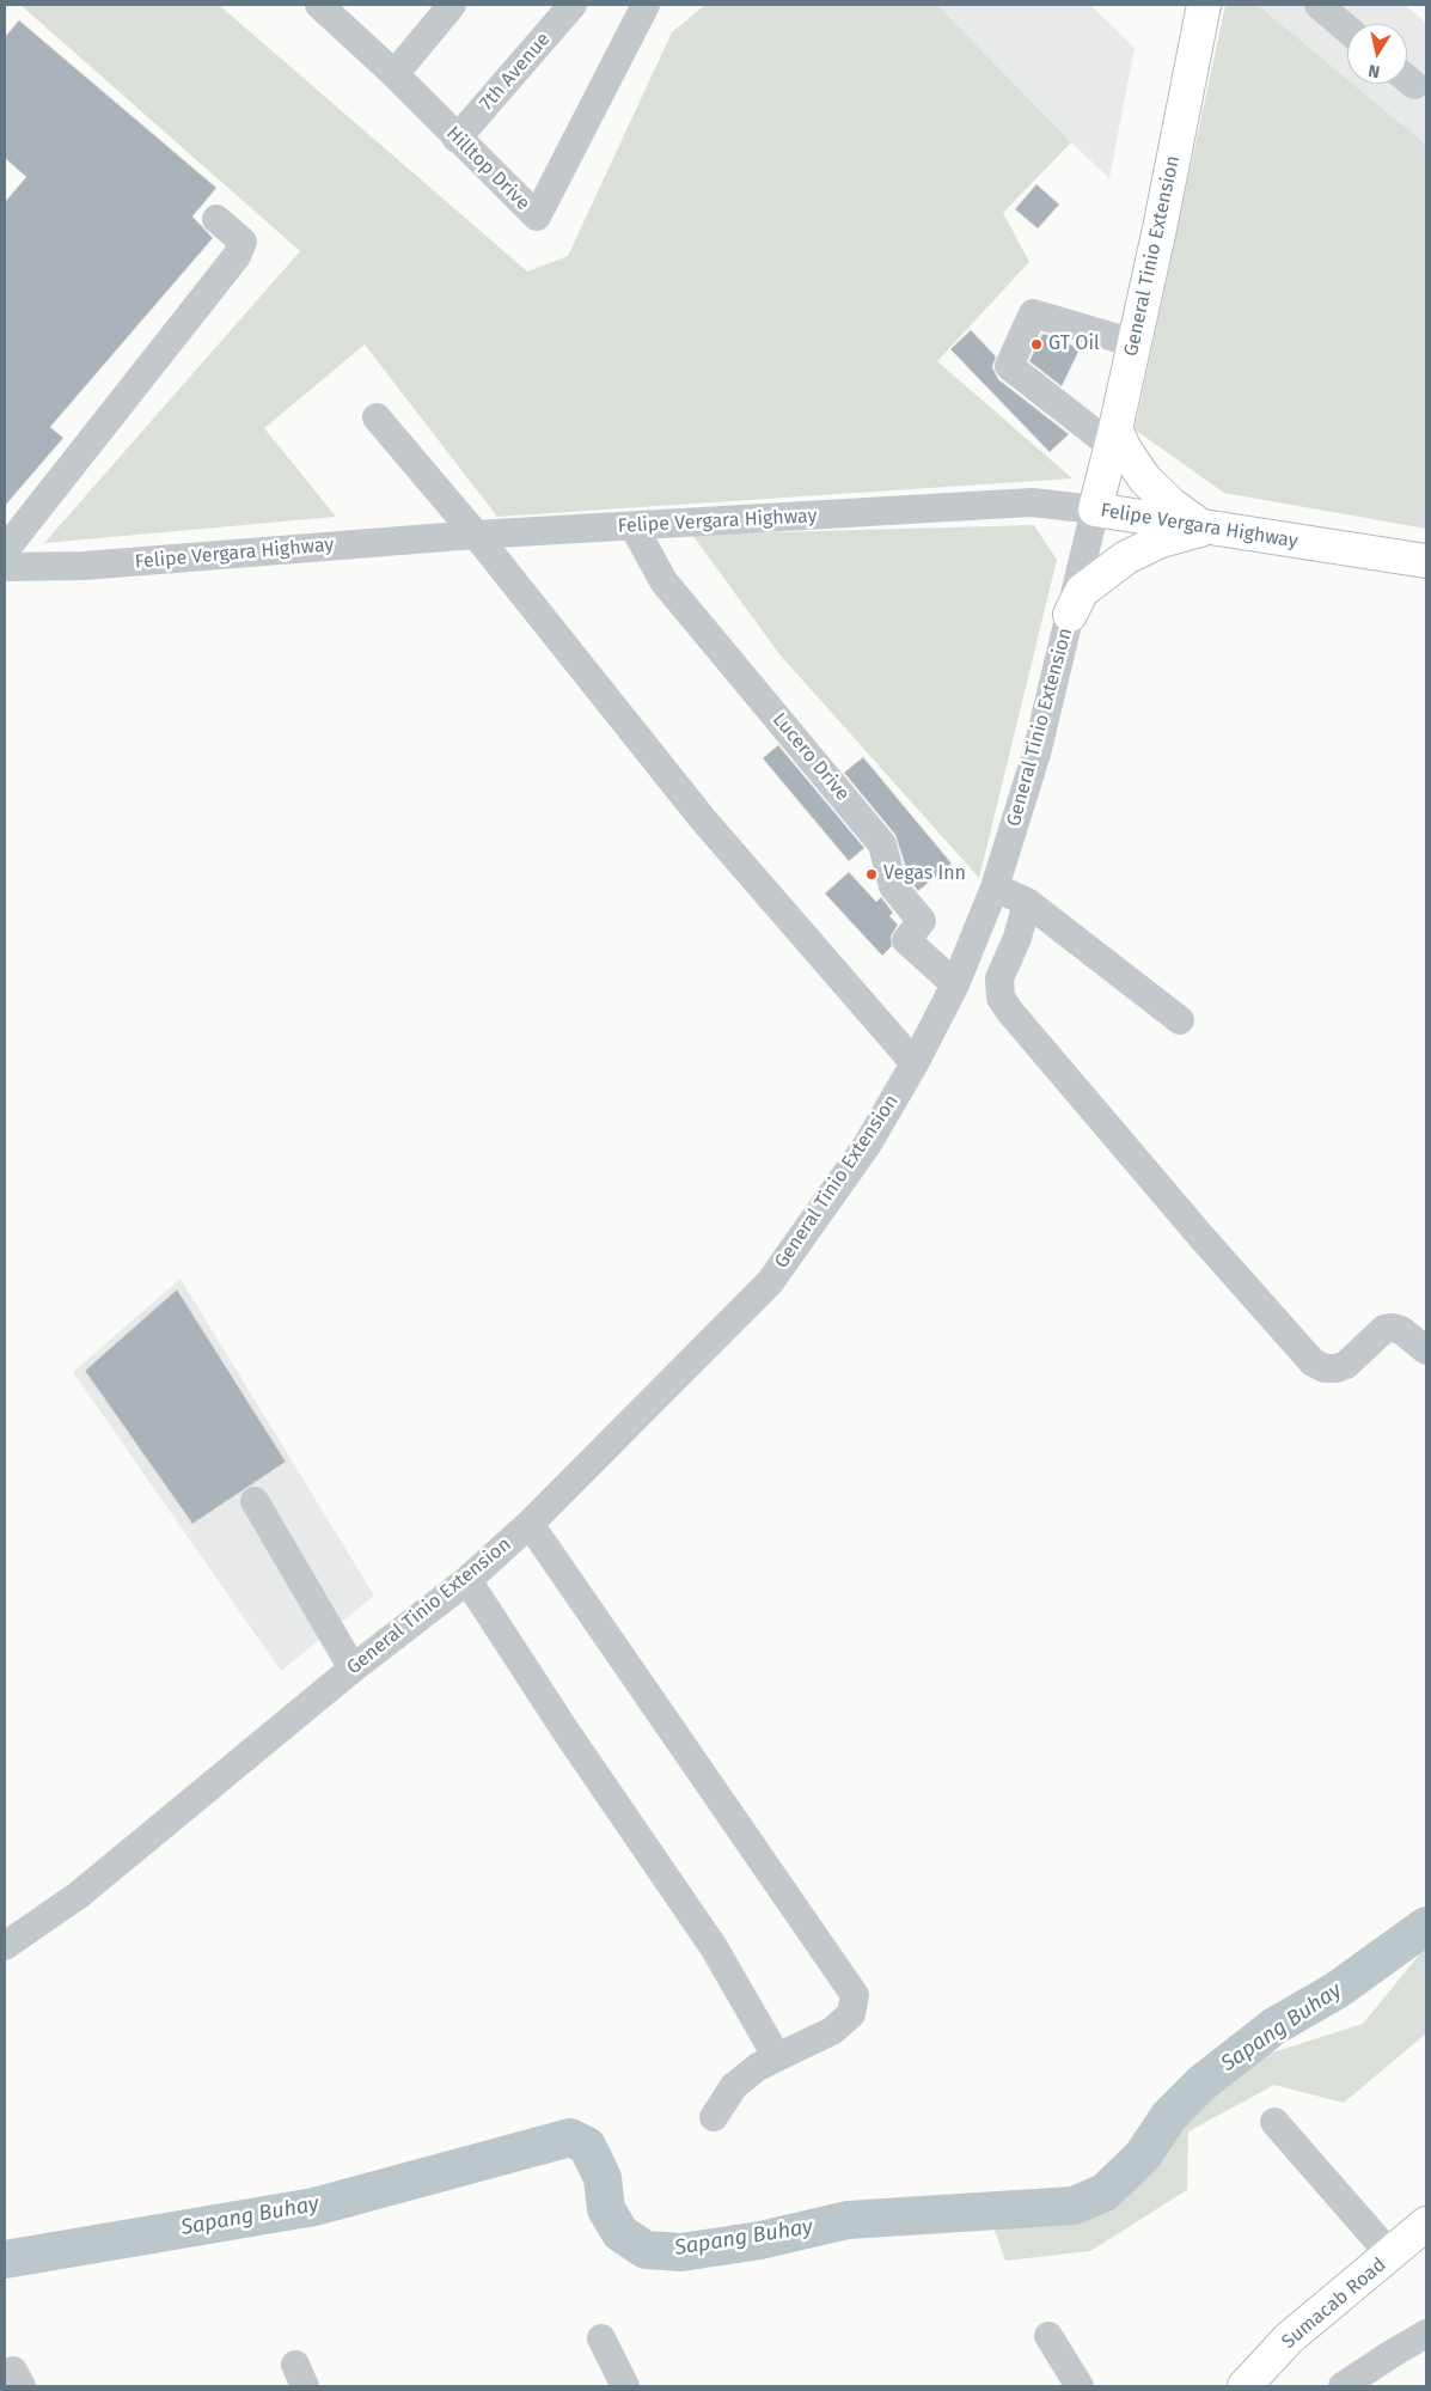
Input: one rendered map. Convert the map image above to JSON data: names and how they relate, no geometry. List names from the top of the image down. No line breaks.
{"streets":{"main road":["General Tinio Extension","Felipe Vergara Highway","Sumacab Road"],"street":["7th Avenue","Hilltop Drive","Lucero Drive"]},"crossings":[["7th Avenue","Hilltop Drive"],["General Tinio Extension","Felipe Vergara Highway"],["General Tinio Extension","Lucero Drive"],["Felipe Vergara Highway","Lucero Drive"]],"water":["Sapang Buhay"],"places":["GT Oil","Vegas Inn"],"north":"bottom"}
